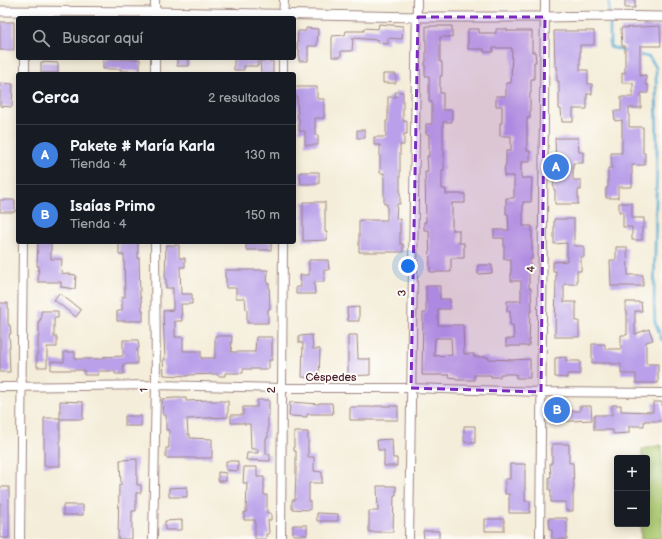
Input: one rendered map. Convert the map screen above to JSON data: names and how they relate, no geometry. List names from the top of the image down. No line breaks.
{"streets":{"street":["4","3","Céspedes","1","2"]},"crossings":[["4","Céspedes"],["3","Céspedes"],["Céspedes","1"],["Céspedes","2"]],"page":{"search":"Buscar aquí","heading":["Cerca","2 resultados"],"list":[{"mark":"A","name":"Pakete # María Karla","note":"Tienda · 4","value":"130 m"},{"mark":"B","name":"Isaías Primo","note":"Tienda · 4","value":"150 m"}],"pins":["A","B"],"map_buttons":["+","−"]}}
